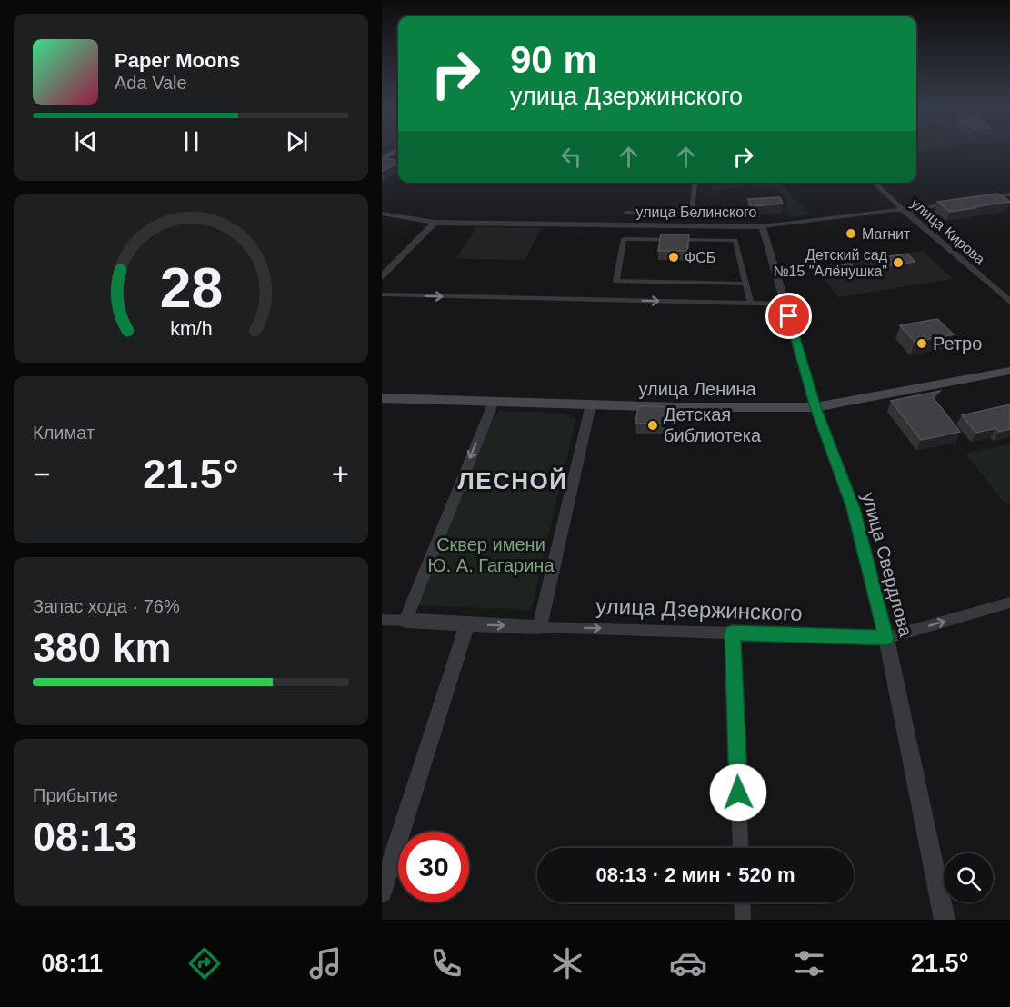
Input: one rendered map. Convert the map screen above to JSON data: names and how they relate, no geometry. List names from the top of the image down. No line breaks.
{"streets":{"street":["улица Белинского","улица Кирова","улица Свердлова","улица Дзержинского"]},"crossings":[["улица Белинского","улица Кирова"],["улица Белинского","улица Свердлова"],["улица Свердлова","улица Дзержинского"]],"one_way":["улица Дзержинского"],"districts":["ЛЕСНОЙ"],"parks":["Сквер имени Ю. А. Гагарина"],"places":["Магнит","ФСБ","Детский сад №15 \"Алёнушка\"","Ретро","Детская библиотека"],"page":{"turn":["90 m","улица Дзержинского"],"song":["Paper Moons","Ada Vale"],"tile":["Климат",["Запас хода · 76%","380 km"],["Прибытие","08:13"]],"heat":["−","21.5°","+"],"limit":"30","trip":"08:13 · 2 мин · 520 m","tabs":["08:11","21.5°"],"gauge":["28","km/h"]}}
